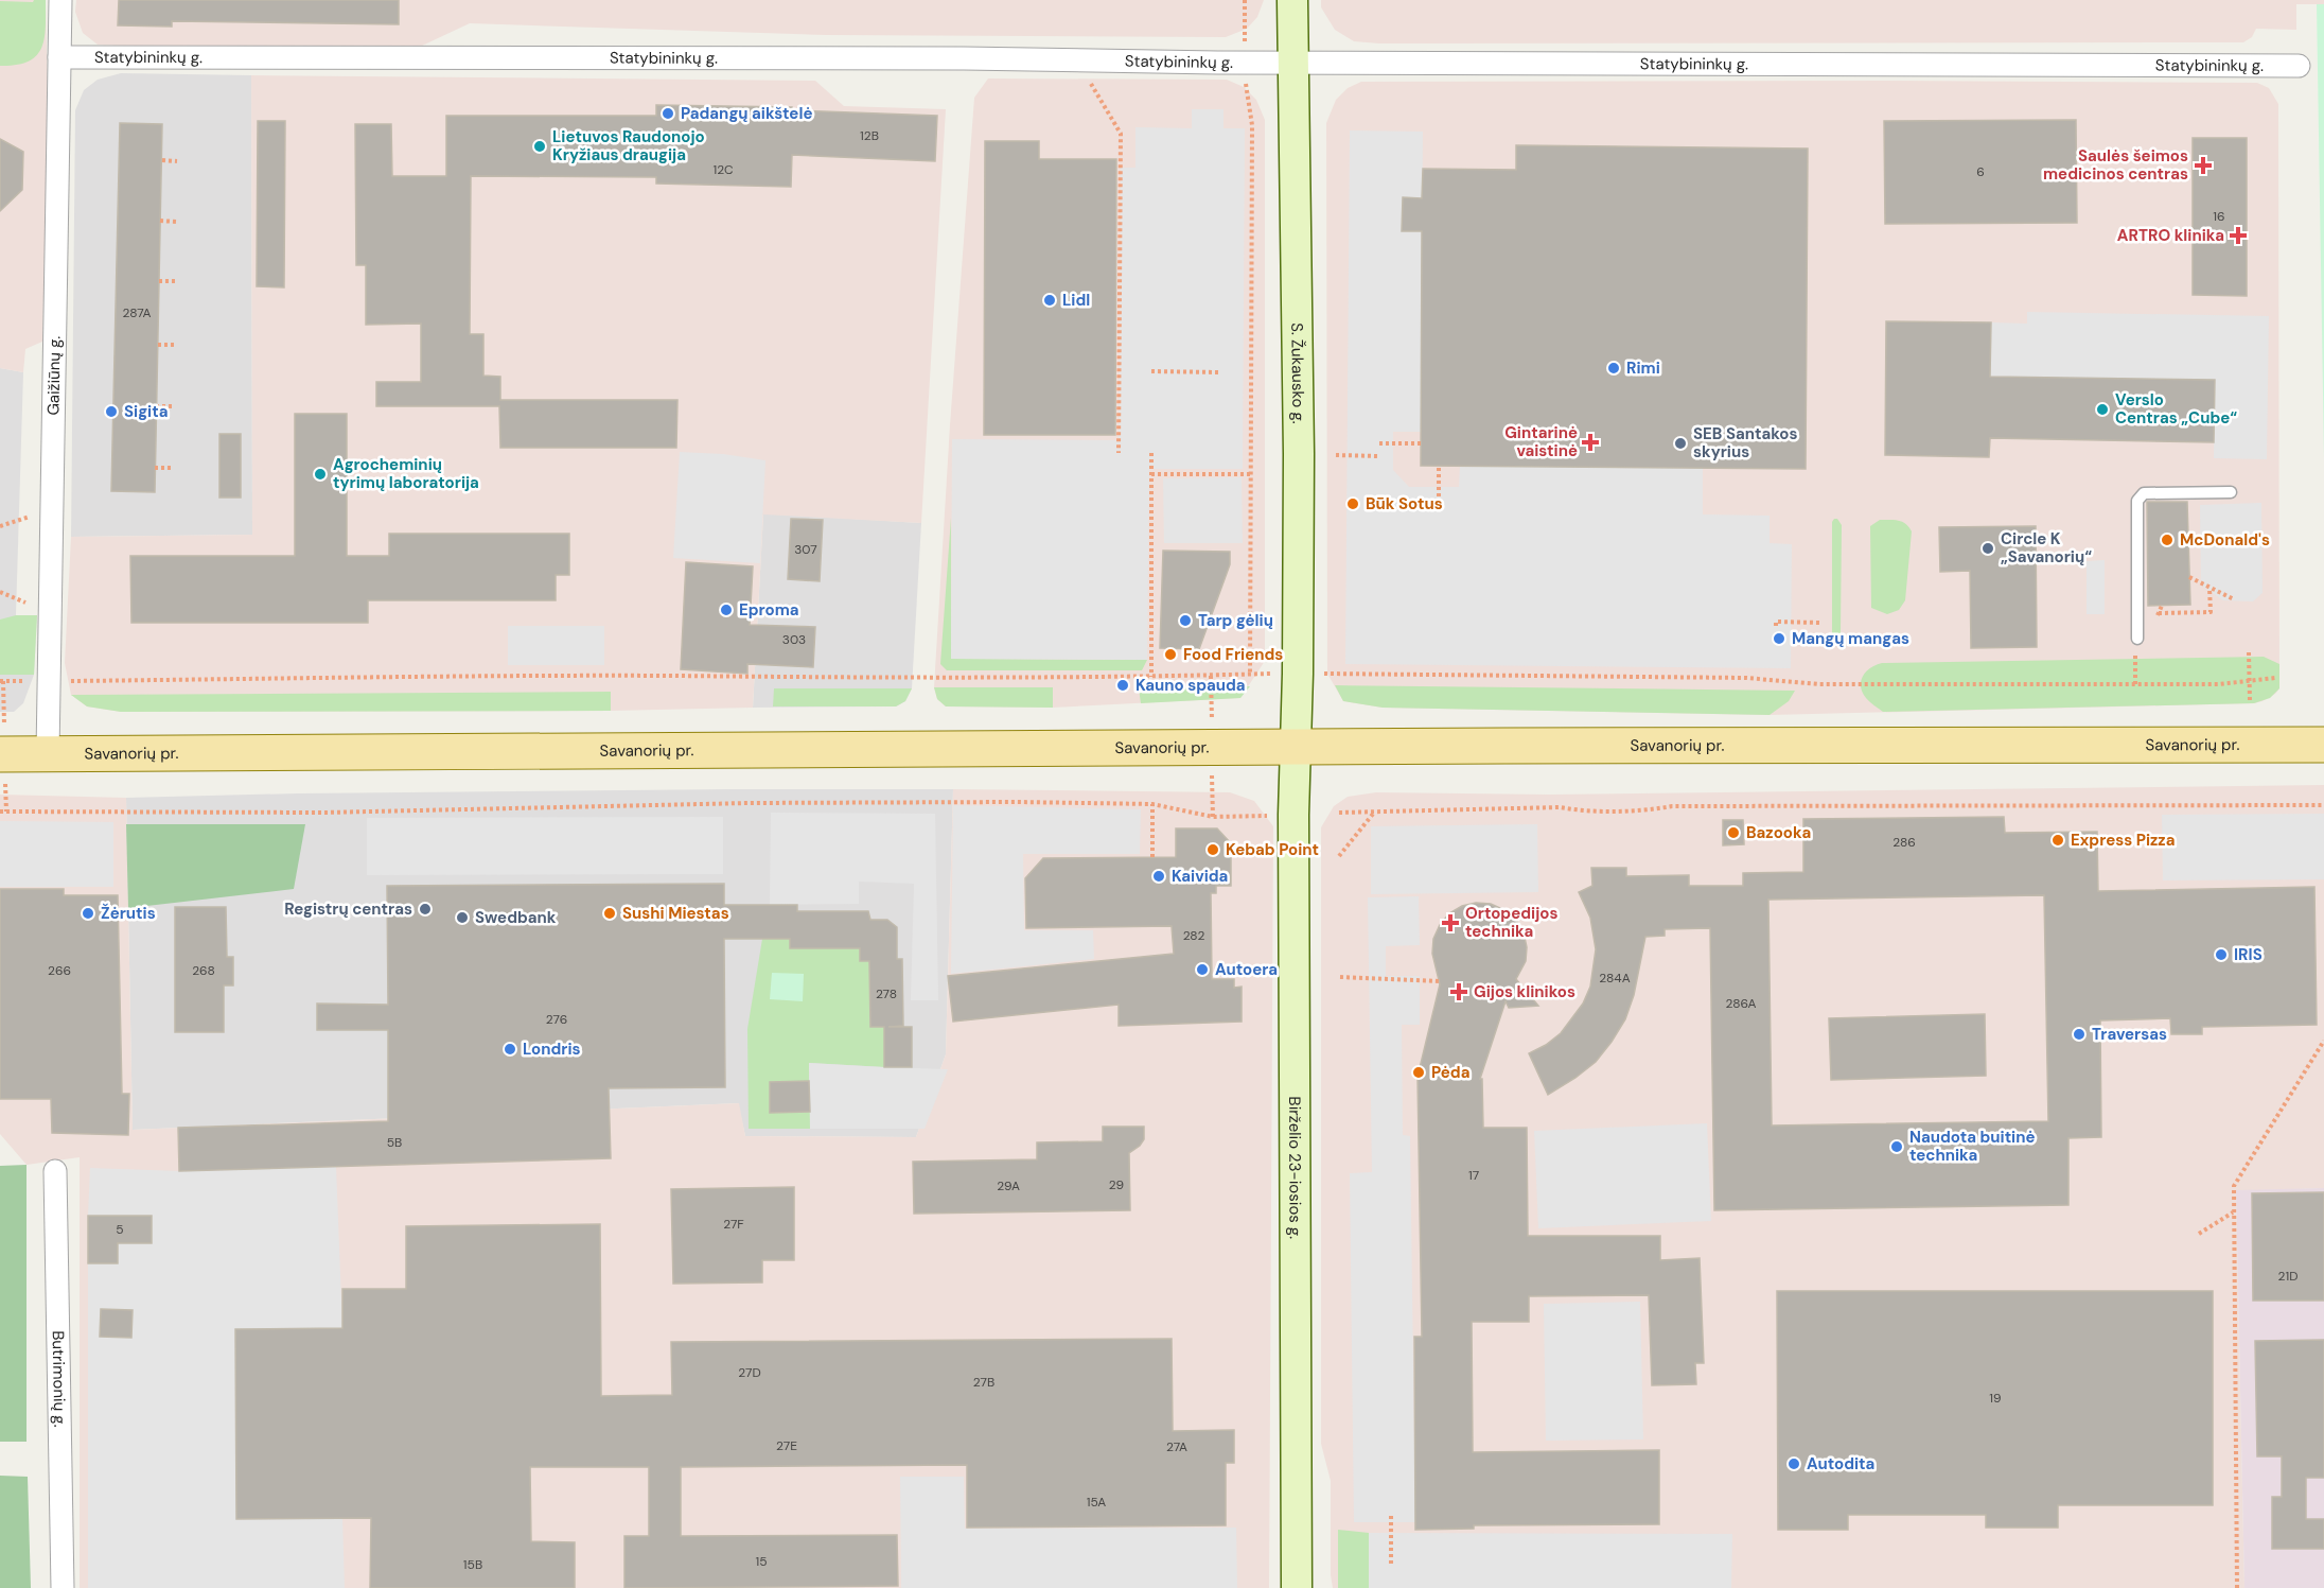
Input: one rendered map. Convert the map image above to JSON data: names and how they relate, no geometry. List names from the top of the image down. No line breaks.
{"streets":{"main road":["S. Žukausko g.","Savanorių pr.","Birželio 23-iosios g."],"street":["Statybininkų g.","Gaižiūnų g.","Butrimonių g."]},"crossings":[["Statybininkų g.","S. Žukausko g."],["Statybininkų g.","Gaižiūnų g."],["S. Žukausko g.","Savanorių pr."],["S. Žukausko g.","Birželio 23-iosios g."],["Gaižiūnų g.","Savanorių pr."],["Savanorių pr.","Birželio 23-iosios g."]],"places":{"other":["Padangų aikštelė","Lietuvos Raudonojo Kryžiaus draugija","Lidl","Rimi","Verslo Centras „Cube“","Sigita","SEB Santakos skyrius","Agrocheminių tyrimų laboratorija","Būk Sotus","McDonald's","Circle K „Savanorių“","Eproma","Tarp gėlių","Mangų mangas","Food Friends","Kauno spauda","Bazooka","Express Pizza","Kebab Point","Kaivida","Registrų centras","Žėrutis","Sushi Miestas","Swedbank","IRIS","Autoera","Traversas","Londris","Pėda","Naudota buitinė technika","Autodita"],"health":["Saulės šeimos medicinos centras","ARTRO klinika","Gintarinė vaistinė","Ortopedijos technika","Gijos klinikos"]},"house_numbers":["12B","12C","6","16","287A","307","303","286","282","266","268","284A","278","286A","276","5B","17","29","29A","27F","5","21D","27D","27B","19","27E","27A","15A","15","15B"]}
